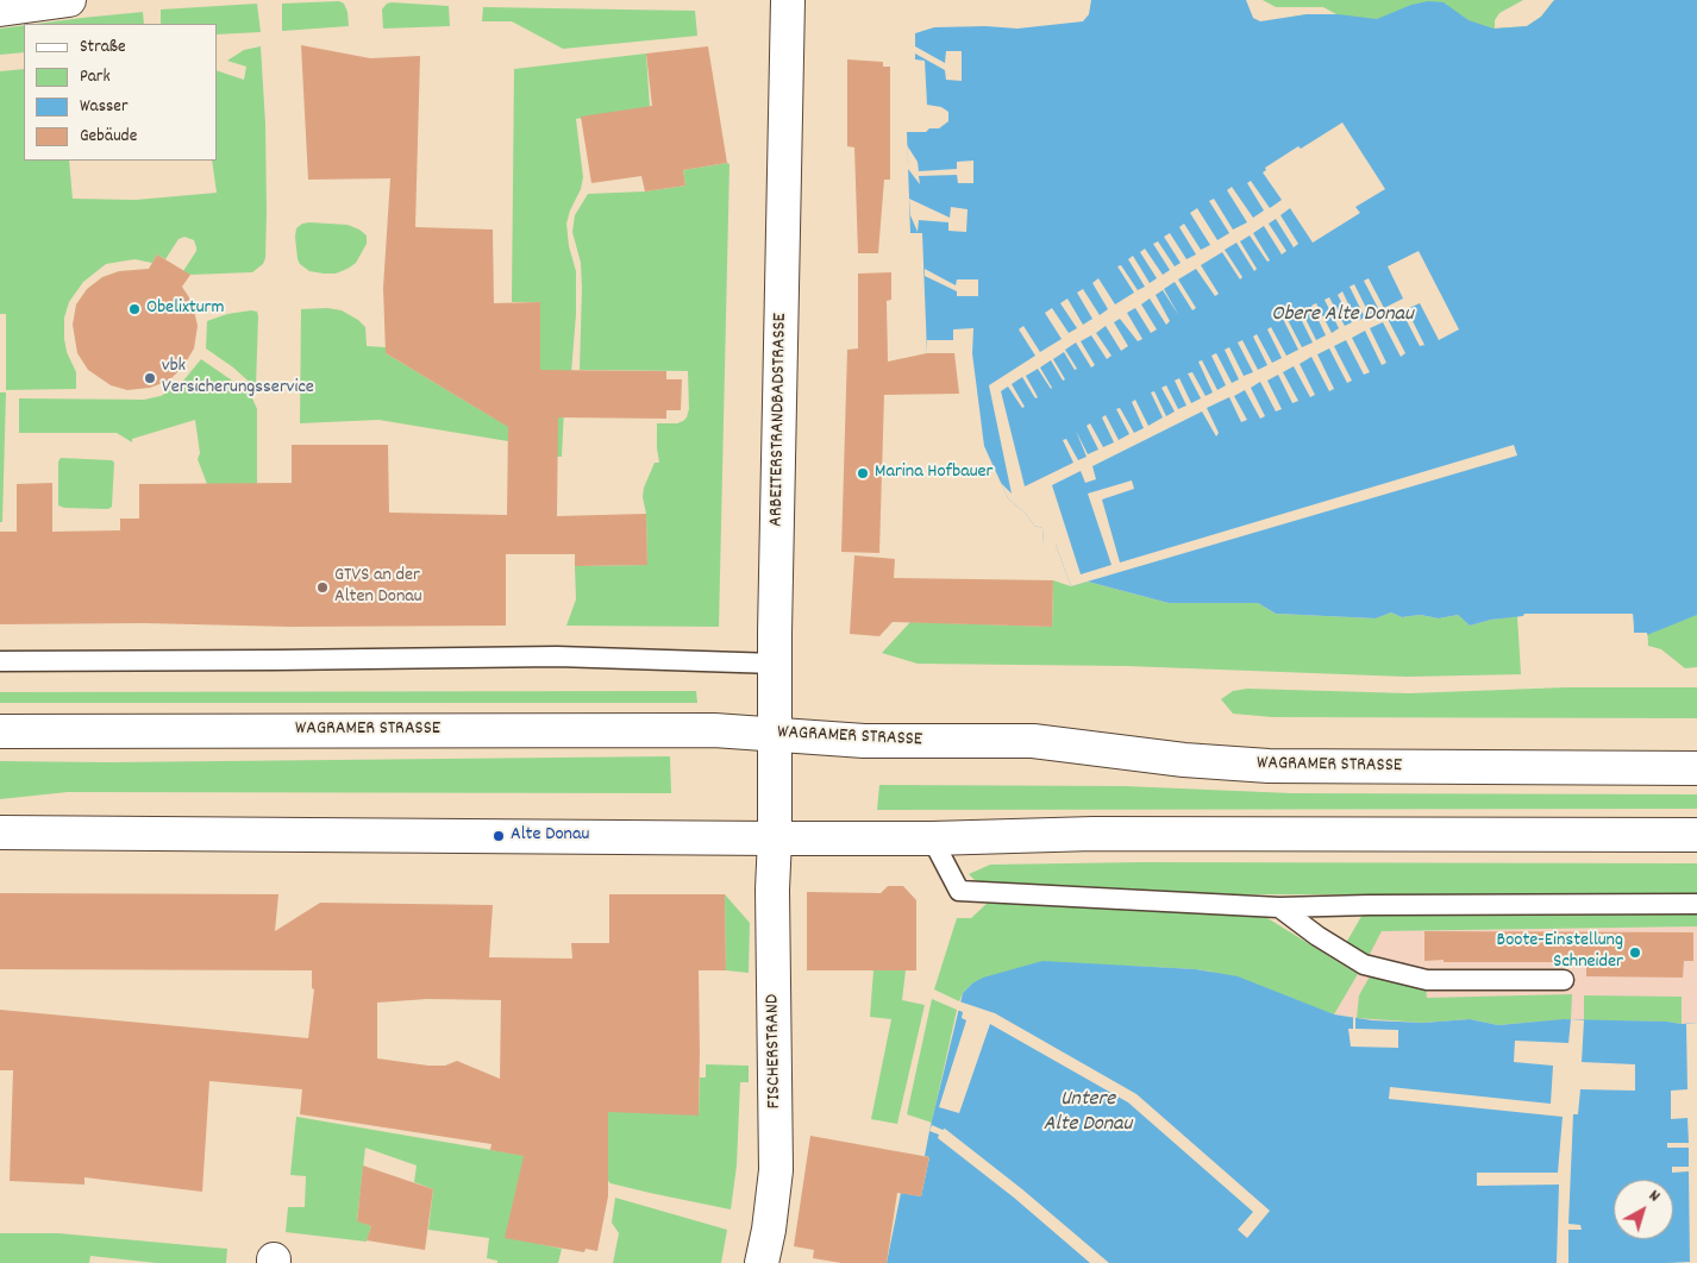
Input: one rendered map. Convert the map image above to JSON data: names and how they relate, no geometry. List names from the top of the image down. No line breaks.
{"streets":{"main road":["ARBEITERSTRANDBADSTRASSE","WAGRAMER STRASSE","FISCHERSTRAND"]},"crossings":[["ARBEITERSTRANDBADSTRASSE","WAGRAMER STRASSE"],["ARBEITERSTRANDBADSTRASSE","FISCHERSTRAND"]],"water":["Obere Alte Donau","Untere Alte Donau"],"places":["Obelixturm","vbk Versicherungsservice","Marina Hofbauer","GTVS an der Alten Donau","Alte Donau","Boote-Einstellung Schneider"],"legend":["Straße","Park","Wasser","Gebäude"],"north":"top right"}
